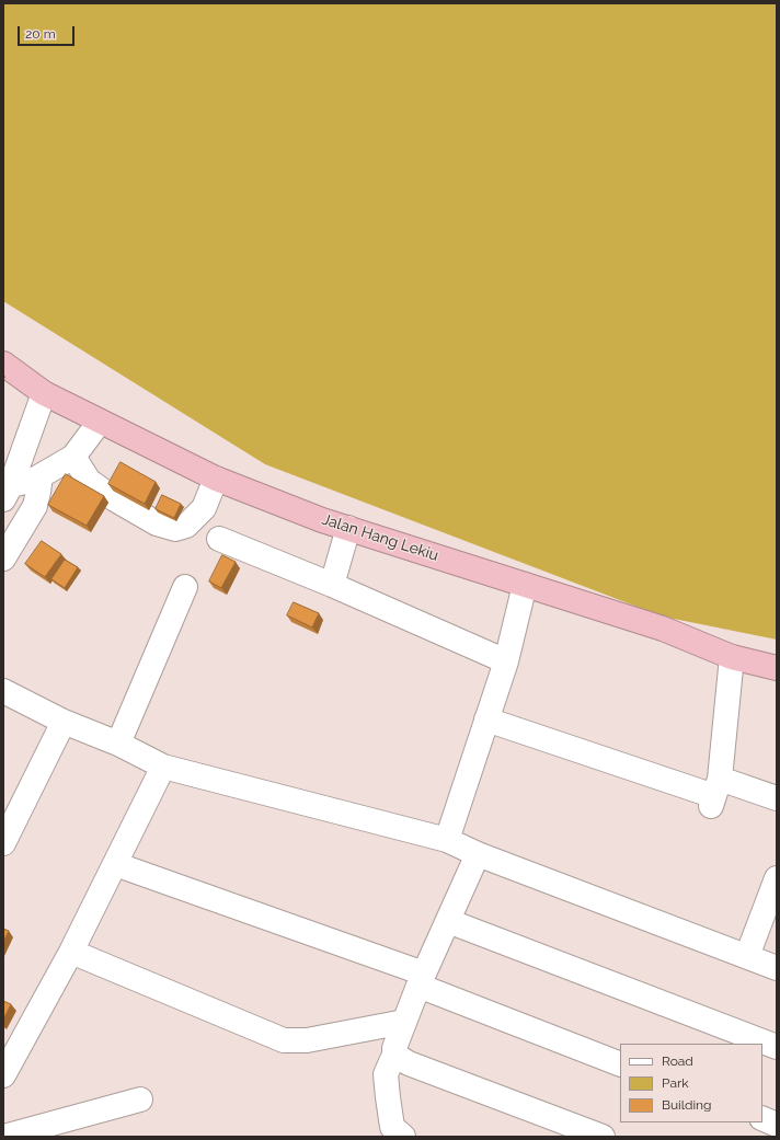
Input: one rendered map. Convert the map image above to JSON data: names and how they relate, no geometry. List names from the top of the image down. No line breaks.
{"streets":{"highway":["Jalan Hang Lekiu"]},"legend":["Road","Park","Building"],"scale_bar":"20 m"}
